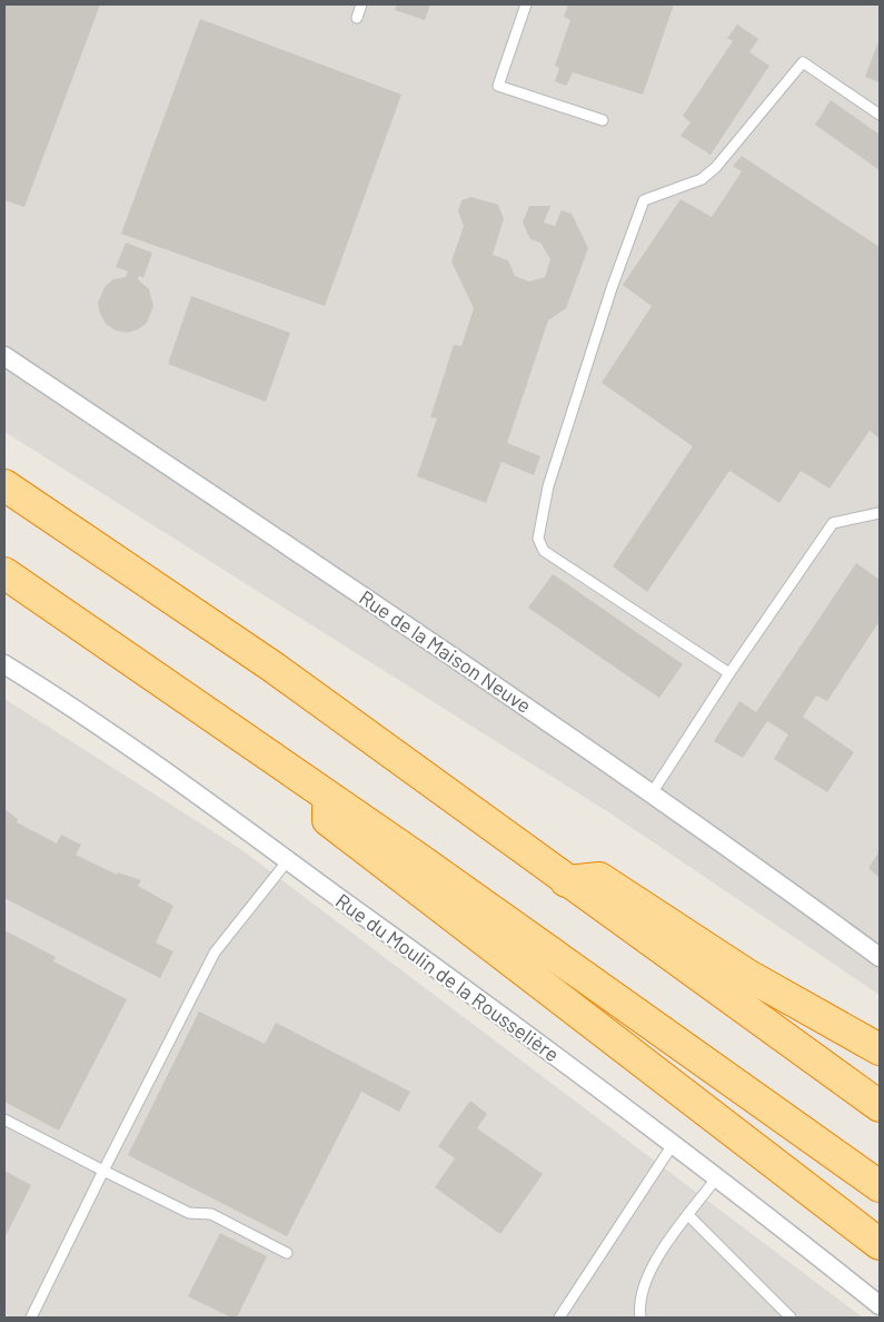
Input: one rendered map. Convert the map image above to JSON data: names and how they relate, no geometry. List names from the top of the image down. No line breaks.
{"streets":{"street":["Rue de la Maison Neuve","Rue du Moulin de la Rousselière"]}}
